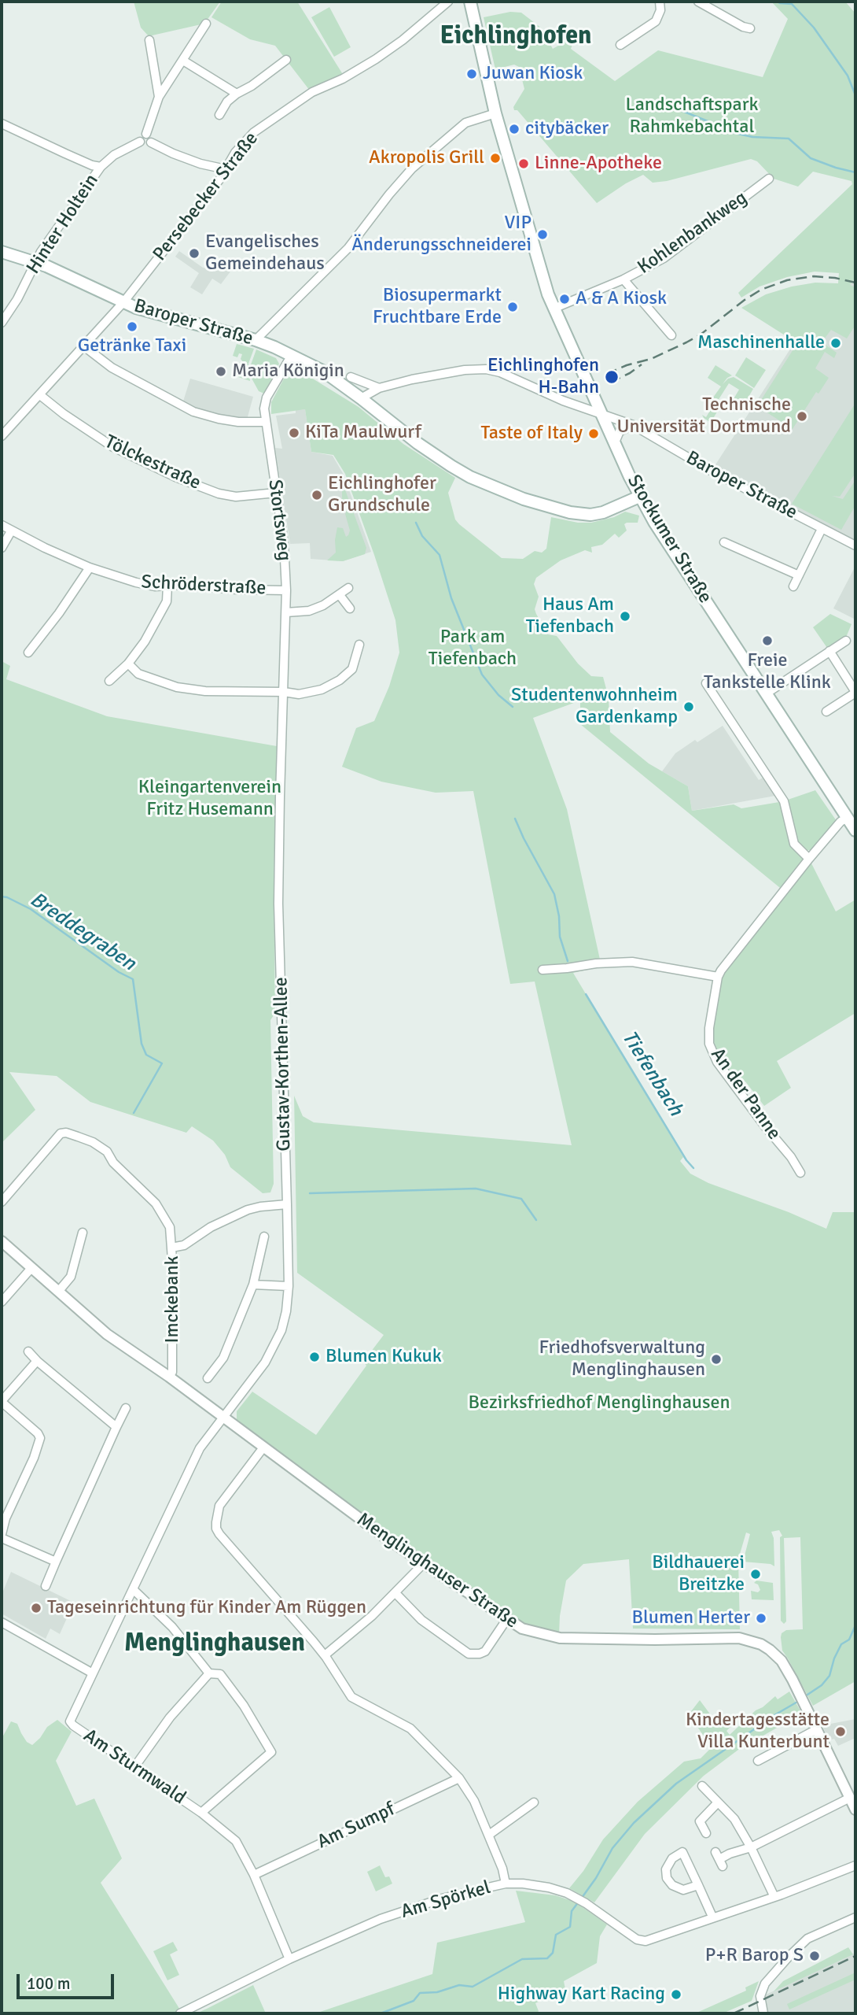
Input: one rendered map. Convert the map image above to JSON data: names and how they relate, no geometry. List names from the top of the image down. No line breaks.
{"streets":{"main road":["Baroper Straße","Stockumer Straße"],"street":["Persebecker Straße","Hinter Holtein","Kohlenbankweg","Tölckestraße","Stortsweg","Schröderstraße","Gustav-Korthen-Allee","An der Panne","Imckebank","Menglinghauser Straße","Am Sturmwald","Am Sumpf","Am Spörkel"]},"crossings":[["Persebecker Straße","Baroper Straße"],["Persebecker Straße","Tölckestraße"],["Hinter Holtein","Baroper Straße"],["Kohlenbankweg","Stockumer Straße"],["Baroper Straße","Stortsweg"],["Baroper Straße","Stockumer Straße"],["Tölckestraße","Stortsweg"],["Stortsweg","Schröderstraße"],["Stortsweg","Gustav-Korthen-Allee"],["Gustav-Korthen-Allee","Imckebank"],["Gustav-Korthen-Allee","Menglinghauser Straße"],["Gustav-Korthen-Allee","Am Sturmwald"],["Imckebank","Menglinghauser Straße"],["Menglinghauser Straße","Am Sturmwald"],["Am Sturmwald","Am Sumpf"],["Am Sturmwald","Am Spörkel"]],"districts":["Eichlinghofen","Menglinghausen"],"water":["Breddegraben","Tiefenbach"],"parks":["Landschaftspark Rahmkebachtal","Park am Tiefenbach","Kleingartenverein Fritz Husemann","Bezirksfriedhof Menglinghausen"],"places":["Juwan Kiosk","citybäcker","Akropolis Grill","Linne-Apotheke","VIP Änderungsschneiderei","Evangelisches Gemeindehaus","A & A Kiosk","Biosupermarkt Fruchtbare Erde","Getränke Taxi","Maschinenhalle","Maria Königin","Eichlinghofen H-Bahn","Technische Universität Dortmund","KiTa Maulwurf","Taste of Italy","Eichlinghofer Grundschule","Haus Am Tiefenbach","Freie Tankstelle Klink","Studentenwohnheim Gardenkamp","Blumen Kukuk","Friedhofsverwaltung Menglinghausen","Bildhauerei Breitzke","Tageseinrichtung für Kinder Am Rüggen","Blumen Herter","Kindertagesstätte Villa Kunterbunt","P+R Barop S","Highway Kart Racing"],"scale_bar":"100 m"}
